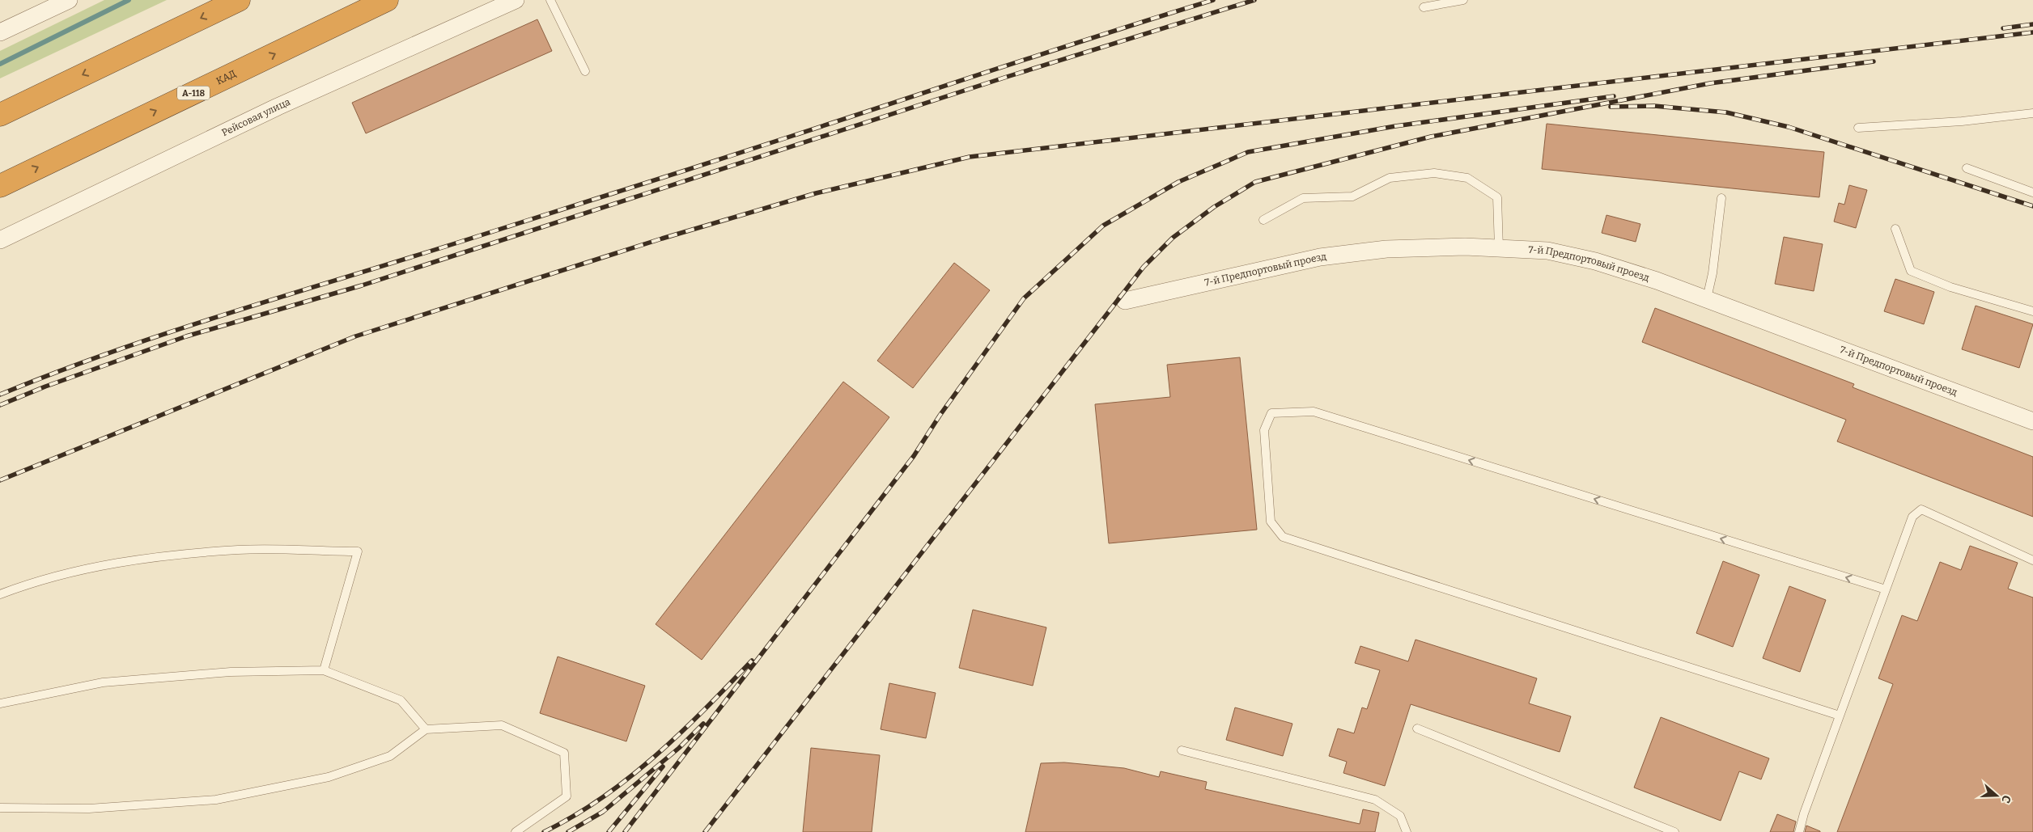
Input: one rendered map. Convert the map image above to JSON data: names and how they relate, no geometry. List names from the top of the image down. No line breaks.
{"streets":{"highway":["КАД","А-118"],"street":["Рейсовая улица","7-й Предпортовый проезд"]},"north":"right"}
